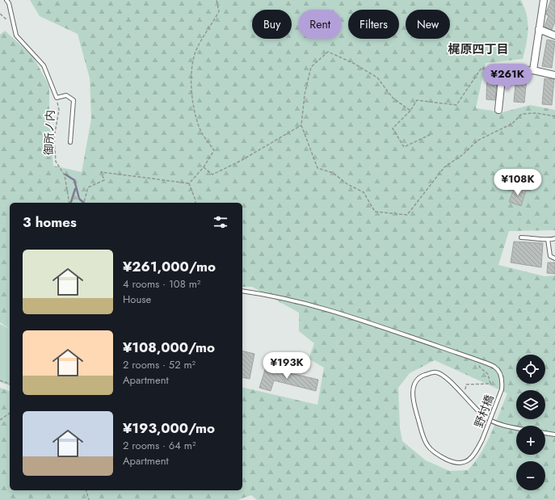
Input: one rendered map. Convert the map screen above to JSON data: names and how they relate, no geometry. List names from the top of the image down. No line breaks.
{"streets":{"lane":["野村橋"],"path":["御所ノ内"]},"districts":["梶原四丁目"],"page":{"chip":["Buy","Rent","Filters","New"],"price":["¥261K","¥108K","¥193K"],"heading":"3 homes","list":[{"name":"¥261,000/mo","note":"4 rooms · 108 m² · House"},{"name":"¥108,000/mo","note":"2 rooms · 52 m² · Apartment"},{"name":"¥193,000/mo","note":"2 rooms · 64 m² · Apartment"}],"map_buttons":["+","−"]}}
